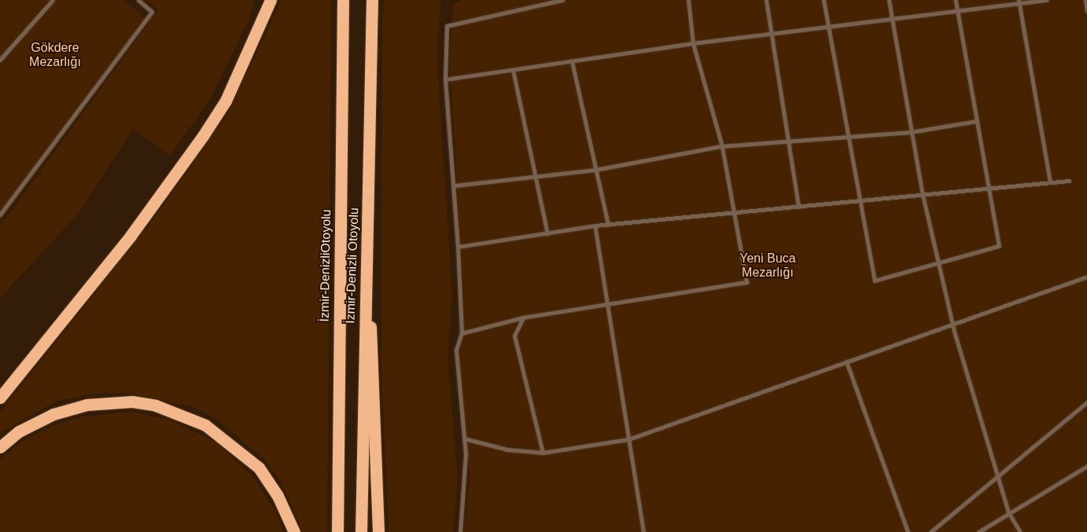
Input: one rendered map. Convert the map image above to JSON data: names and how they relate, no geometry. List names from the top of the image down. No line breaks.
{"streets":{"highway":["İzmir-DenizliOtoyolu","İzmir-Denizli Otoyolu"]},"parks":["Gökdere Mezarlığı","Yeni Buca Mezarlığı"]}
